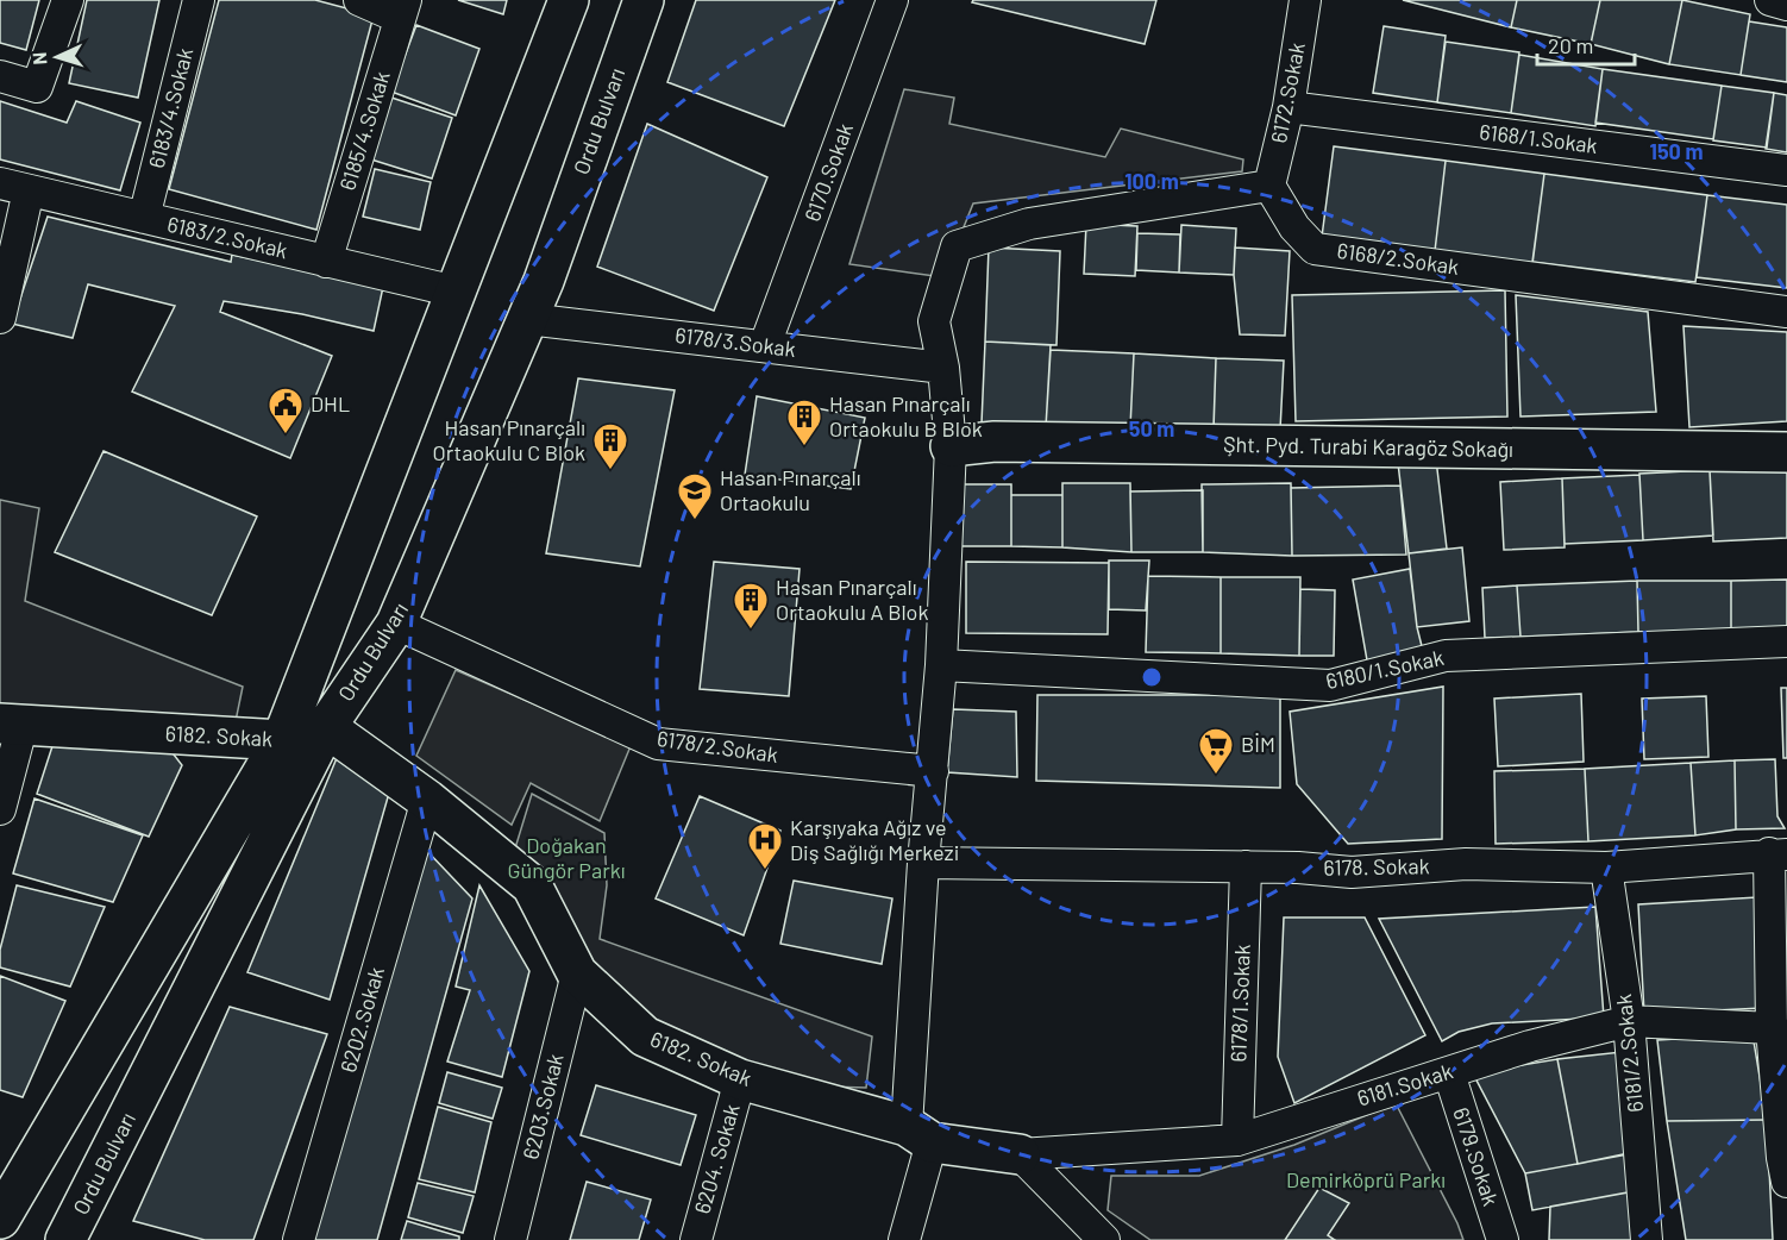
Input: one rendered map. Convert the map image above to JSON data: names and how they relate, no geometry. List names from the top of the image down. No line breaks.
{"streets":{"main road":["Ordu Bulvarı","Şht. Pyd. Turabi Karagöz Sokağı","6182. Sokak"],"street":["6172.Sokak","6183/4.Sokak","6185/4.Sokak","6168/1.Sokak","6170.Sokak","6183/2.Sokak","6168/2.Sokak","6178/3.Sokak","6180/1.Sokak","6178/2.Sokak","6178. Sokak","6178/1.Sokak","6202.Sokak","6181/2.Sokak","6181.Sokak","6203.Sokak","6179.Sokak","6204. Sokak"]},"crossings":[["6172.Sokak","6168/1.Sokak"],["6172.Sokak","6168/2.Sokak"],["6183/4.Sokak","6183/2.Sokak"],["Ordu Bulvarı","6183/2.Sokak"],["Ordu Bulvarı","6178/3.Sokak"],["Ordu Bulvarı","6182. Sokak"],["Ordu Bulvarı","6178/2.Sokak"],["6185/4.Sokak","6183/2.Sokak"],["6170.Sokak","6178/3.Sokak"],["6182. Sokak","6202.Sokak"],["6182. Sokak","6181.Sokak"],["6182. Sokak","6203.Sokak"],["6182. Sokak","6204. Sokak"],["6178. Sokak","6178/1.Sokak"],["6178. Sokak","6181/2.Sokak"],["6178/1.Sokak","6181.Sokak"],["6181/2.Sokak","6181.Sokak"],["6181.Sokak","6179.Sokak"]],"parks":["Doğakan Güngör Parkı","Demirköprü Parkı"],"places":{"public building":["DHL"],"building":["Hasan Pınarçalı Ortaokulu B Blok","Hasan Pınarçalı Ortaokulu C Blok","Hasan Pınarçalı Ortaokulu A Blok"],"school or university":["Hasan Pınarçalı Ortaokulu"],"supermarket":["BİM"],"hospital":["Karşıyaka Ağız ve Diş Sağlığı Merkezi"]},"scale_bar":"20 m","north":"left","rings":["150 m","100 m","50 m"]}
